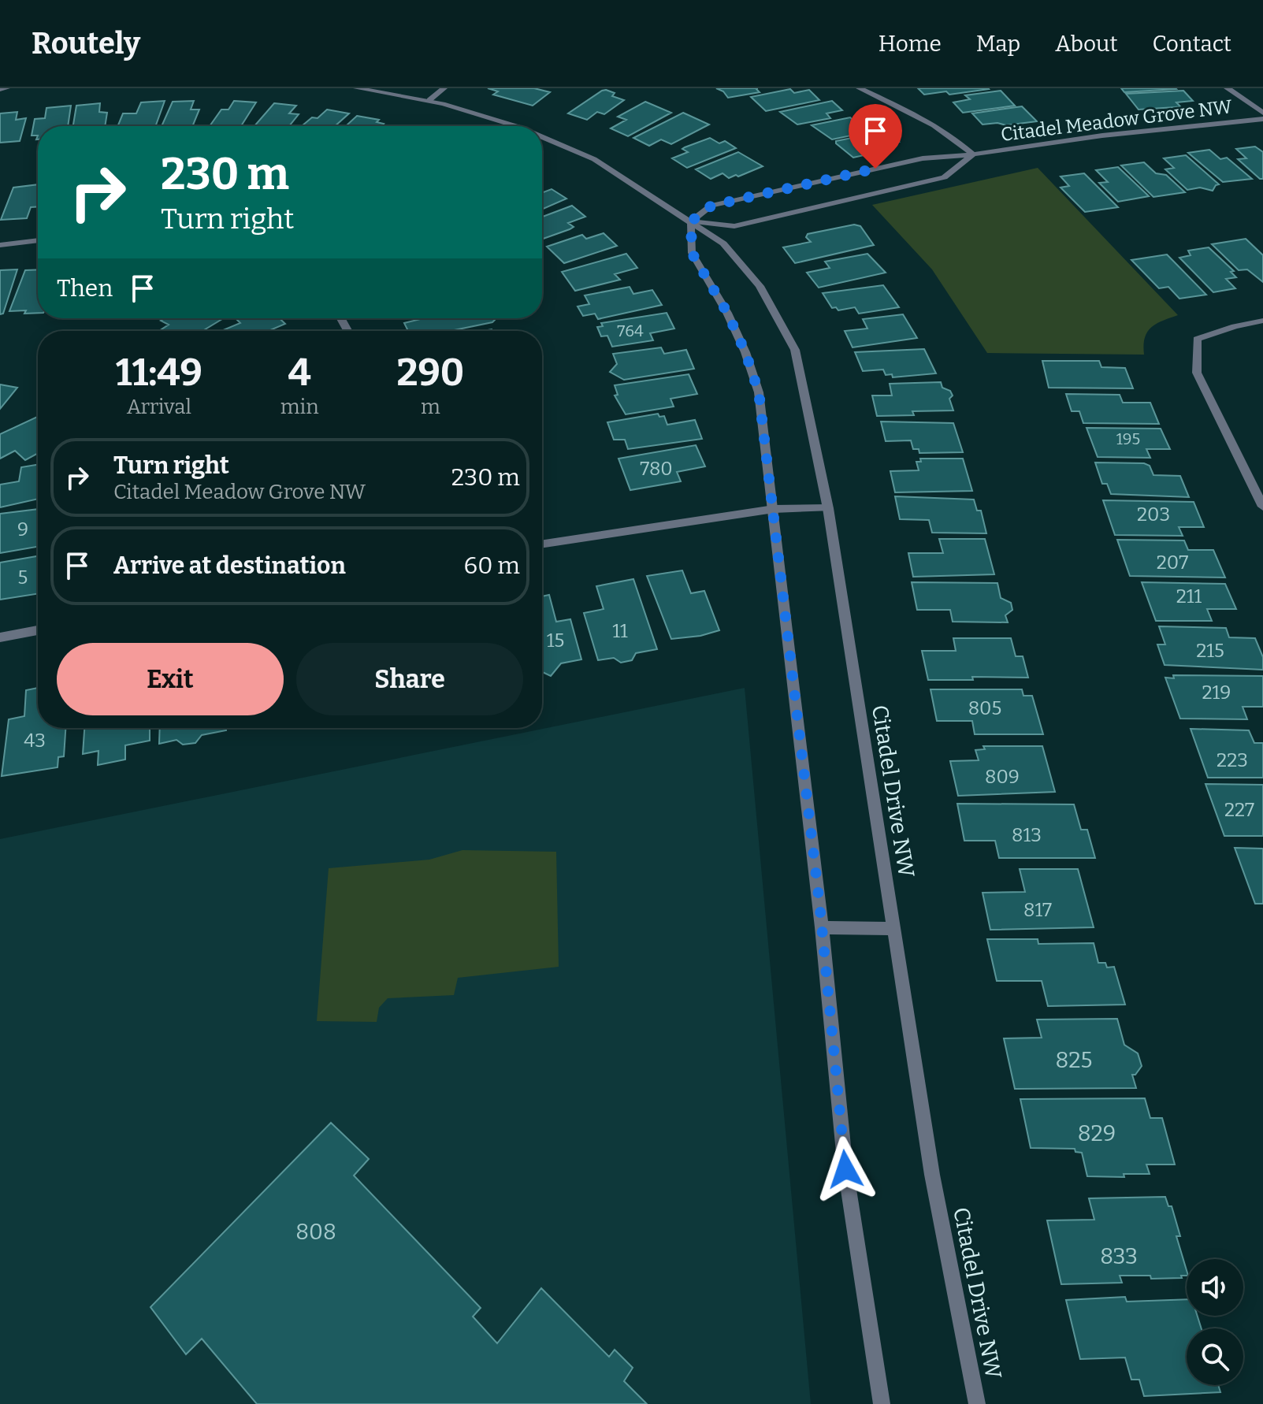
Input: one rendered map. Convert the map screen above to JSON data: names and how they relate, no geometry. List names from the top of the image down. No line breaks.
{"streets":{"street":["Citadel Meadow Grove NW","Citadel Drive NW"]},"crossings":[["Citadel Meadow Grove NW","Citadel Drive NW"]],"house_numbers":["764","195","780","203","9","207","5","211","11","15","215","219","805","43","223","809","227","813","817","825","829","808","833"],"page":{"header":"Routely","nav":["Home","Map","About","Contact"],"turn":["230 m","Turn right"],"then":"Then","eta":["11:49","Arrival","4","min","290","m"],"list":[{"name":"Turn right","note":"Citadel Meadow Grove NW","value":"230 m"},{"name":"Arrive at destination","value":"60 m"}],"buttons":["Exit","Share"]}}
